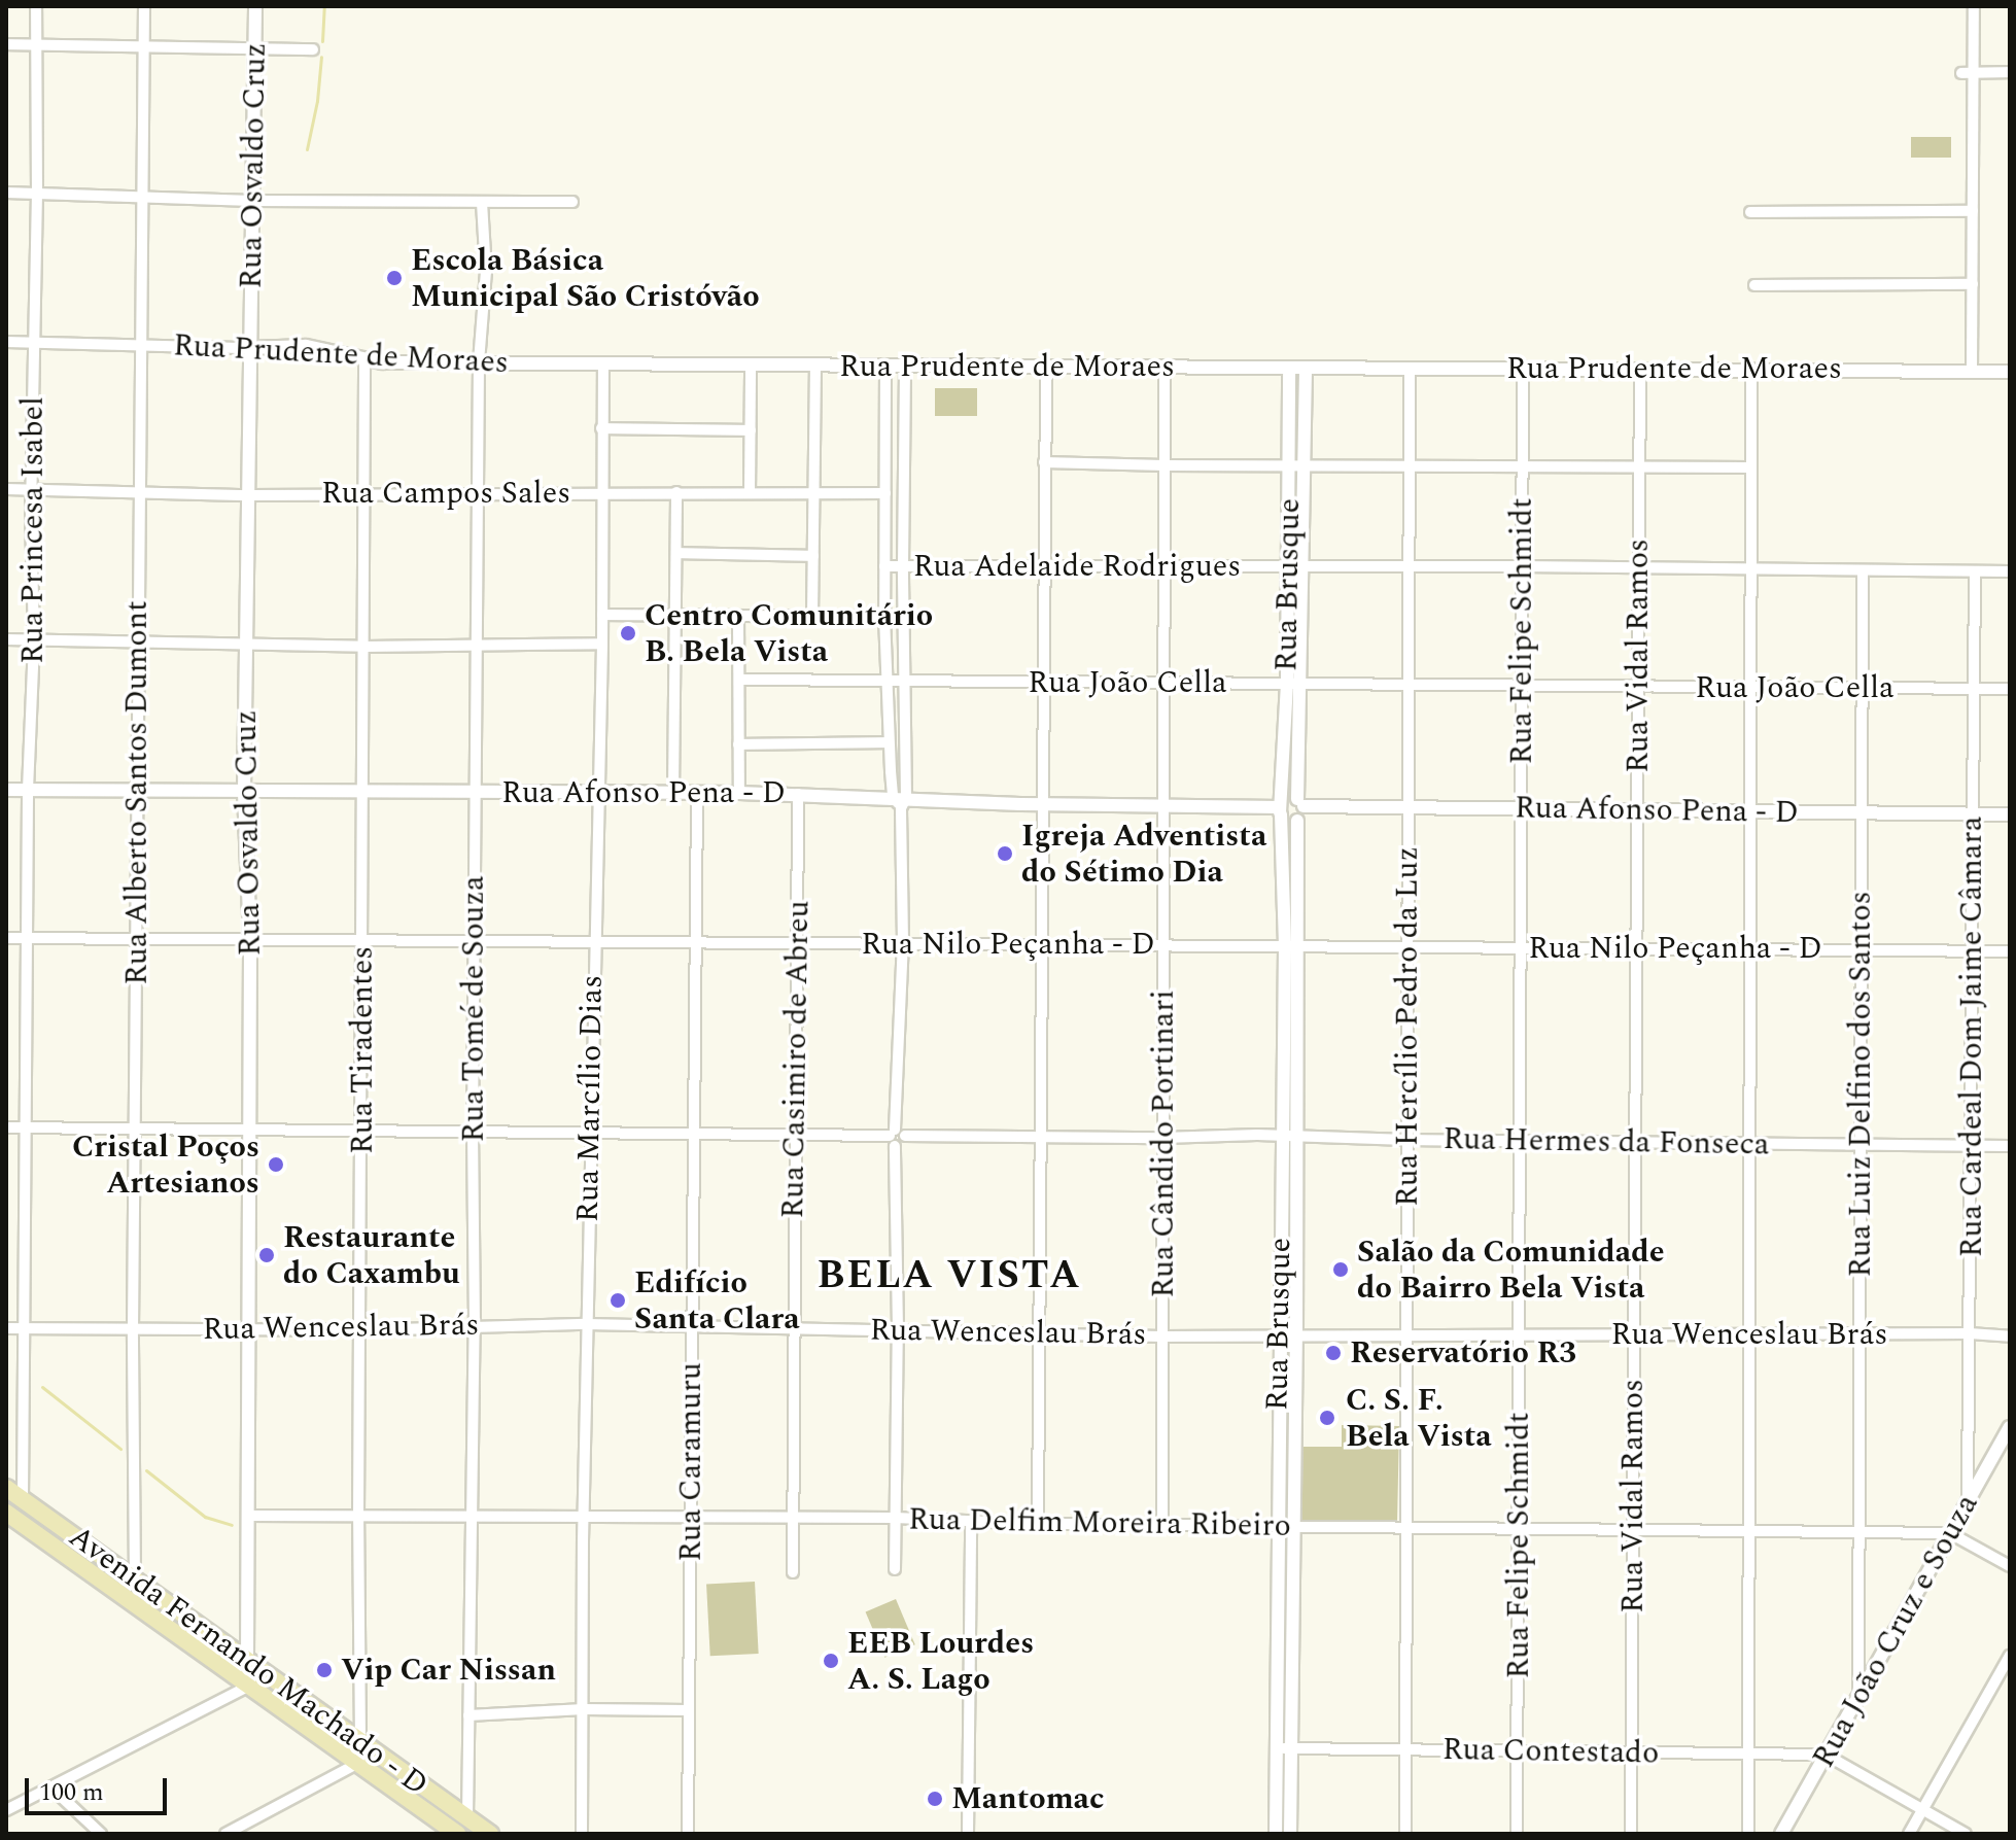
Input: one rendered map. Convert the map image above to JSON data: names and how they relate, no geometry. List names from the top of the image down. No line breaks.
{"streets":{"main road":["Avenida Fernando Machado - D"],"street":["Rua Osvaldo Cruz","Rua Prudente de Moraes","Rua Campos Sales","Rua Princesa Isabel","Rua Adelaide Rodrigues","Rua Brusque","Rua Felipe Schmidt","Rua Vidal Ramos","Rua João Cella","Rua Alberto Santos Dumont","Rua Afonso Pena - D","Rua Nilo Peçanha - D","Rua Tomé de Souza","Rua Hercílio Pedro da Luz","Rua Cardeal Dom Jaime Câmara","Rua Tiradentes","Rua Casimiro de Abreu","Rua Luiz Delfino dos Santos","Rua Marcílio Dias","Rua Hermes da Fonseca","Rua Cândido Portinari","Rua Wenceslau Brás","Rua Caramuru","Rua Delfim Moreira Ribeiro","Rua João Cruz e Souza","Rua Contestado"]},"crossings":[["Rua Osvaldo Cruz","Rua Prudente de Moraes"],["Rua Osvaldo Cruz","Rua Campos Sales"],["Rua Osvaldo Cruz","Rua Afonso Pena - D"],["Rua Osvaldo Cruz","Rua Nilo Peçanha - D"],["Rua Osvaldo Cruz","Rua Hermes da Fonseca"],["Rua Osvaldo Cruz","Rua Wenceslau Brás"],["Rua Osvaldo Cruz","Rua Delfim Moreira Ribeiro"],["Rua Osvaldo Cruz","Avenida Fernando Machado - D"],["Rua Prudente de Moraes","Rua Princesa Isabel"],["Rua Prudente de Moraes","Rua Brusque"],["Rua Prudente de Moraes","Rua Felipe Schmidt"],["Rua Prudente de Moraes","Rua Vidal Ramos"],["Rua Prudente de Moraes","Rua Alberto Santos Dumont"],["Rua Prudente de Moraes","Rua Tomé de Souza"],["Rua Prudente de Moraes","Rua Hercílio Pedro da Luz"],["Rua Prudente de Moraes","Rua Tiradentes"],["Rua Prudente de Moraes","Rua Marcílio Dias"],["Rua Prudente de Moraes","Rua Cândido Portinari"],["Rua Campos Sales","Rua Princesa Isabel"],["Rua Campos Sales","Rua Alberto Santos Dumont"],["Rua Campos Sales","Rua Tomé de Souza"],["Rua Campos Sales","Rua Tiradentes"],["Rua Campos Sales","Rua Marcílio Dias"],["Rua Princesa Isabel","Rua Afonso Pena - D"],["Rua Princesa Isabel","Rua Nilo Peçanha - D"],["Rua Princesa Isabel","Rua Hermes da Fonseca"],["Rua Princesa Isabel","Rua Wenceslau Brás"],["Rua Princesa Isabel","Avenida Fernando Machado - D"],["Rua Adelaide Rodrigues","Rua Brusque"],["Rua Adelaide Rodrigues","Rua Felipe Schmidt"],["Rua Adelaide Rodrigues","Rua Vidal Ramos"],["Rua Adelaide Rodrigues","Rua Hercílio Pedro da Luz"],["Rua Adelaide Rodrigues","Rua Cardeal Dom Jaime Câmara"],["Rua Adelaide Rodrigues","Rua Luiz Delfino dos Santos"],["Rua Adelaide Rodrigues","Rua Cândido Portinari"],["Rua Brusque","Rua João Cella"],["Rua Brusque","Rua Afonso Pena - D"],["Rua Brusque","Rua Nilo Peçanha - D"],["Rua Brusque","Rua Hermes da Fonseca"],["Rua Brusque","Rua Wenceslau Brás"],["Rua Brusque","Rua Delfim Moreira Ribeiro"],["Rua Brusque","Rua Contestado"],["Rua Felipe Schmidt","Rua João Cella"],["Rua Felipe Schmidt","Rua Afonso Pena - D"],["Rua Felipe Schmidt","Rua Nilo Peçanha - D"],["Rua Felipe Schmidt","Rua Hermes da Fonseca"],["Rua Felipe Schmidt","Rua Wenceslau Brás"],["Rua Felipe Schmidt","Rua Delfim Moreira Ribeiro"],["Rua Felipe Schmidt","Rua Contestado"],["Rua Vidal Ramos","Rua João Cella"],["Rua Vidal Ramos","Rua Afonso Pena - D"],["Rua Vidal Ramos","Rua Nilo Peçanha - D"],["Rua Vidal Ramos","Rua Hermes da Fonseca"],["Rua Vidal Ramos","Rua Wenceslau Brás"],["Rua Vidal Ramos","Rua Delfim Moreira Ribeiro"],["Rua Vidal Ramos","Rua Contestado"],["Rua João Cella","Rua Hercílio Pedro da Luz"],["Rua João Cella","Rua Cardeal Dom Jaime Câmara"],["Rua João Cella","Rua Luiz Delfino dos Santos"],["Rua João Cella","Rua Cândido Portinari"],["Rua Alberto Santos Dumont","Rua Afonso Pena - D"],["Rua Alberto Santos Dumont","Rua Nilo Peçanha - D"],["Rua Alberto Santos Dumont","Rua Hermes da Fonseca"],["Rua Alberto Santos Dumont","Rua Wenceslau Brás"],["Rua Alberto Santos Dumont","Avenida Fernando Machado - D"],["Rua Afonso Pena - D","Rua Tomé de Souza"],["Rua Afonso Pena - D","Rua Hercílio Pedro da Luz"],["Rua Afonso Pena - D","Rua Cardeal Dom Jaime Câmara"],["Rua Afonso Pena - D","Rua Tiradentes"],["Rua Afonso Pena - D","Rua Casimiro de Abreu"],["Rua Afonso Pena - D","Rua Luiz Delfino dos Santos"],["Rua Afonso Pena - D","Rua Marcílio Dias"],["Rua Afonso Pena - D","Rua Cândido Portinari"],["Rua Afonso Pena - D","Rua Caramuru"],["Rua Nilo Peçanha - D","Rua Tomé de Souza"],["Rua Nilo Peçanha - D","Rua Hercílio Pedro da Luz"],["Rua Nilo Peçanha - D","Rua Cardeal Dom Jaime Câmara"],["Rua Nilo Peçanha - D","Rua Tiradentes"],["Rua Nilo Peçanha - D","Rua Casimiro de Abreu"],["Rua Nilo Peçanha - D","Rua Luiz Delfino dos Santos"],["Rua Nilo Peçanha - D","Rua Marcílio Dias"],["Rua Nilo Peçanha - D","Rua Cândido Portinari"],["Rua Nilo Peçanha - D","Rua Caramuru"],["Rua Tomé de Souza","Rua Hermes da Fonseca"],["Rua Tomé de Souza","Rua Wenceslau Brás"],["Rua Tomé de Souza","Rua Delfim Moreira Ribeiro"],["Rua Tomé de Souza","Avenida Fernando Machado - D"],["Rua Hercílio Pedro da Luz","Rua Hermes da Fonseca"],["Rua Hercílio Pedro da Luz","Rua Wenceslau Brás"],["Rua Hercílio Pedro da Luz","Rua Delfim Moreira Ribeiro"],["Rua Hercílio Pedro da Luz","Rua Contestado"],["Rua Cardeal Dom Jaime Câmara","Rua Hermes da Fonseca"],["Rua Cardeal Dom Jaime Câmara","Rua Wenceslau Brás"],["Rua Cardeal Dom Jaime Câmara","Rua João Cruz e Souza"],["Rua Tiradentes","Rua Hermes da Fonseca"],["Rua Tiradentes","Rua Wenceslau Brás"],["Rua Tiradentes","Rua Delfim Moreira Ribeiro"],["Rua Tiradentes","Avenida Fernando Machado - D"],["Rua Casimiro de Abreu","Rua Hermes da Fonseca"],["Rua Casimiro de Abreu","Rua Wenceslau Brás"],["Rua Casimiro de Abreu","Rua Delfim Moreira Ribeiro"],["Rua Luiz Delfino dos Santos","Rua Hermes da Fonseca"],["Rua Luiz Delfino dos Santos","Rua Wenceslau Brás"],["Rua Luiz Delfino dos Santos","Rua Delfim Moreira Ribeiro"],["Rua Luiz Delfino dos Santos","Rua João Cruz e Souza"],["Rua Marcílio Dias","Rua Hermes da Fonseca"],["Rua Marcílio Dias","Rua Wenceslau Brás"],["Rua Marcílio Dias","Rua Delfim Moreira Ribeiro"],["Rua Hermes da Fonseca","Rua Cândido Portinari"],["Rua Hermes da Fonseca","Rua Caramuru"],["Rua Cândido Portinari","Rua Wenceslau Brás"],["Rua Cândido Portinari","Rua Delfim Moreira Ribeiro"],["Rua Wenceslau Brás","Rua Caramuru"],["Rua Caramuru","Rua Delfim Moreira Ribeiro"],["Rua Delfim Moreira Ribeiro","Rua João Cruz e Souza"],["Rua João Cruz e Souza","Rua Contestado"]],"districts":["BELA VISTA"],"places":["Escola Básica Municipal São Cristóvão","Centro Comunitário B. Bela Vista","Igreja Adventista do Sétimo Dia","Cristal Poços Artesianos","Restaurante do Caxambu","Salão da Comunidade do Bairro Bela Vista","Edifício Santa Clara","Reservatório R3","C. S. F. Bela Vista","EEB Lourdes A. S. Lago","Vip Car Nissan","Mantomac"],"scale_bar":"100 m"}
